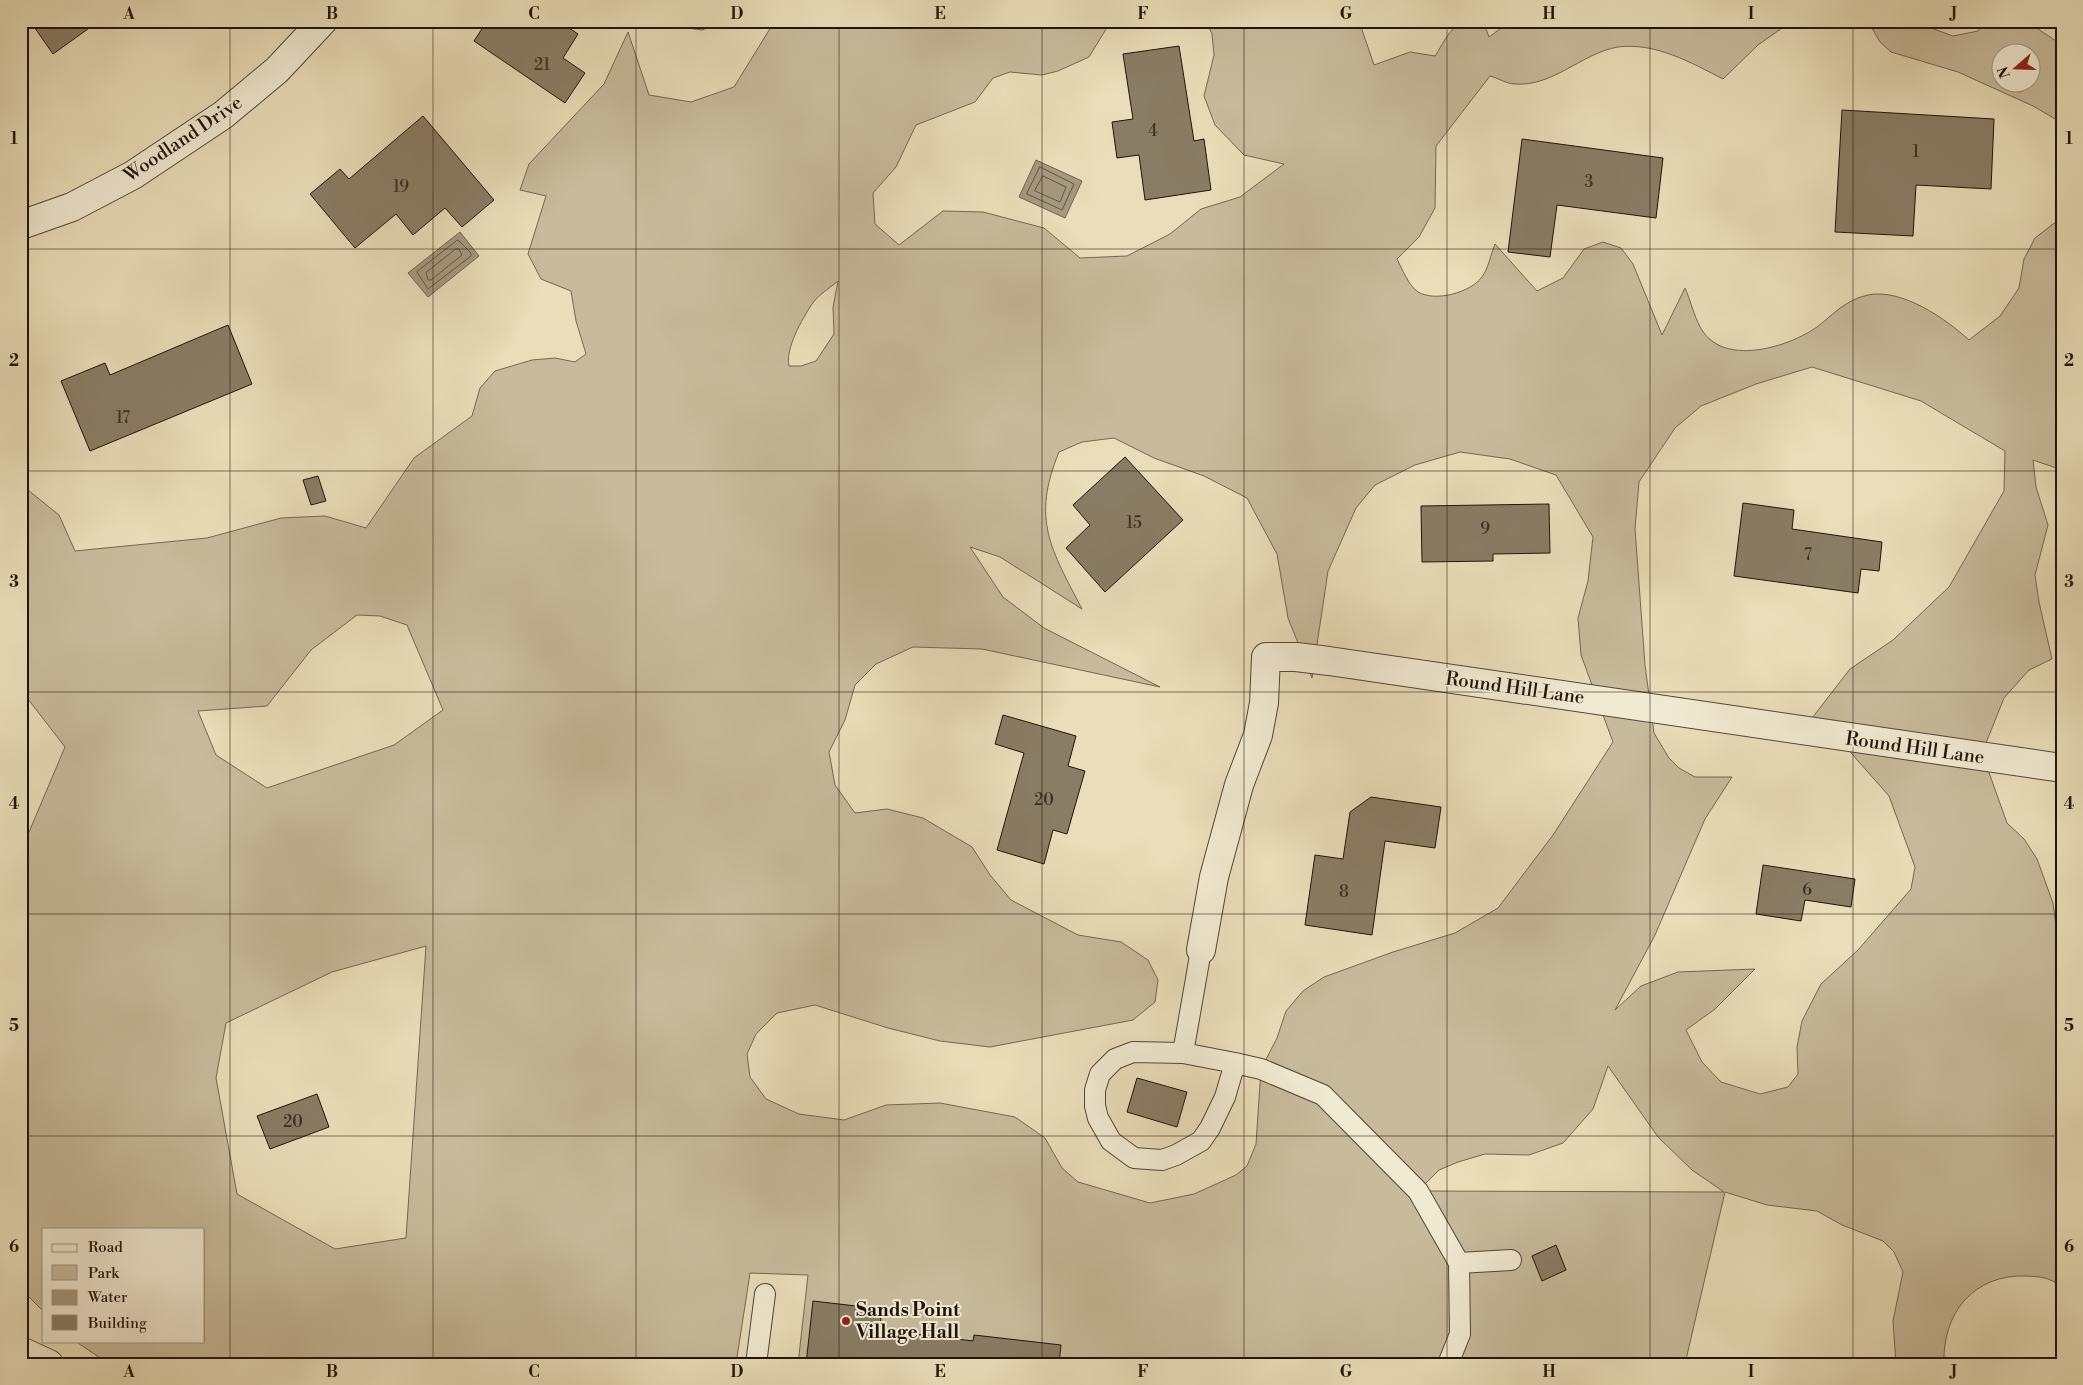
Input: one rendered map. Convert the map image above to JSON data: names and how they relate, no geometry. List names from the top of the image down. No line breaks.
{"streets":{"street":["Woodland Drive","Round Hill Lane"]},"places":["Sands Point Village Hall"],"house_numbers":["21","4","1","3","19","17","15","9","7","20","6","8","20"],"legend":["Road","Park","Water","Building"],"north":"left","grid":{"columns":["A","B","C","D","E","F","G","H","I","J"],"rows":["1","2","3","4","5","6"]}}
